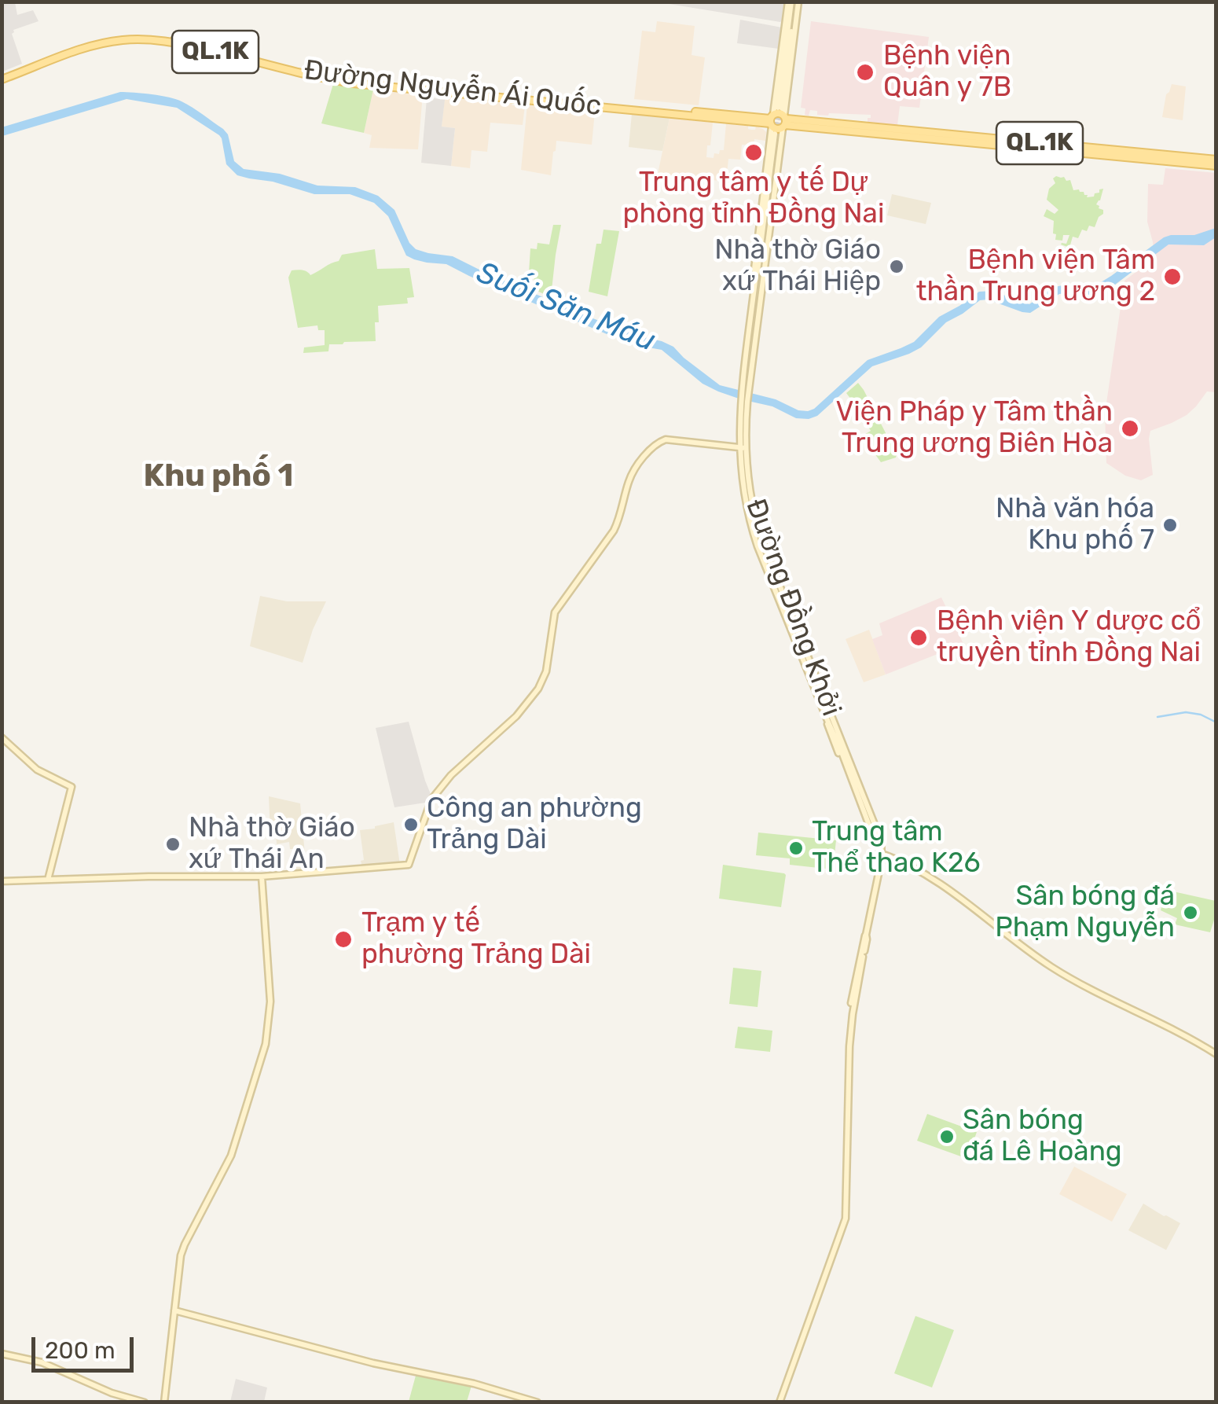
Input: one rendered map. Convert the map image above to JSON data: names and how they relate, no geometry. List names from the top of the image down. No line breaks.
{"streets":{"main road":["QL.1K","Đường Nguyễn Ái Quốc"],"street":["Đường Đồng Khởi"]},"crossings":[["Đường Nguyễn Ái Quốc","Đường Đồng Khởi"]],"districts":["Khu phố 1"],"water":["Suối Săn Máu"],"places":["Bệnh viện Quân y 7B","Trung tâm y tế Dự phòng tỉnh Đồng Nai","Nhà thờ Giáo xứ Thái Hiệp","Bệnh viện Tâm thần Trung ương 2","Viện Pháp y Tâm thần Trung ương Biên Hòa","Nhà văn hóa Khu phố 7","Bệnh viện Y dược cổ truyền tỉnh Đồng Nai","Công an phường Trảng Dài","Nhà thờ Giáo xứ Thái An","Trung tâm Thể thao K26","Sân bóng đá Phạm Nguyễn","Trạm y tế phường Trảng Dài","Sân bóng đá Lê Hoàng"],"scale_bar":"200 m"}
